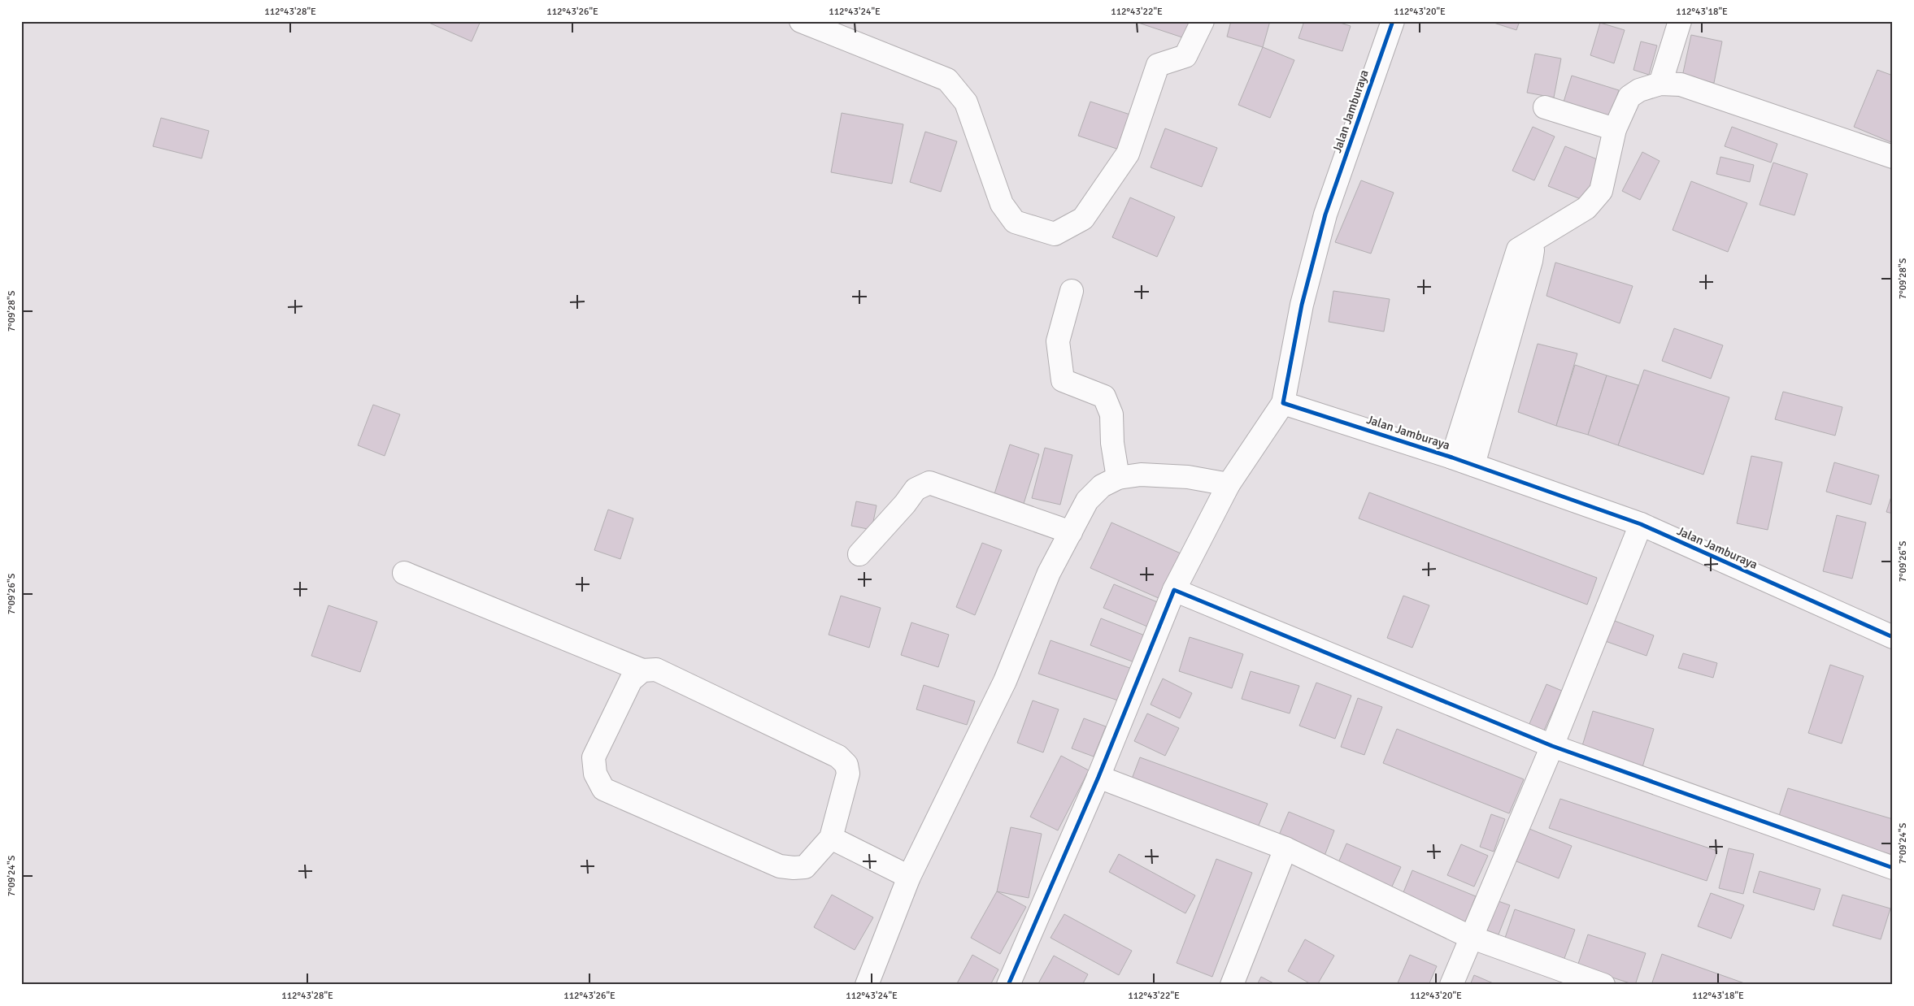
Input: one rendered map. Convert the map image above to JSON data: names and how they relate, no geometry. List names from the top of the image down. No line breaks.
{"streets":{"street":["Jalan Jamburaya"]},"coordinates":["112°43'28\"E","112°43'26\"E","112°43'24\"E","112°43'22\"E","112°43'20\"E","112°43'18\"E","7°09'28\"S","7°09'26\"S","7°09'24\"S"]}
